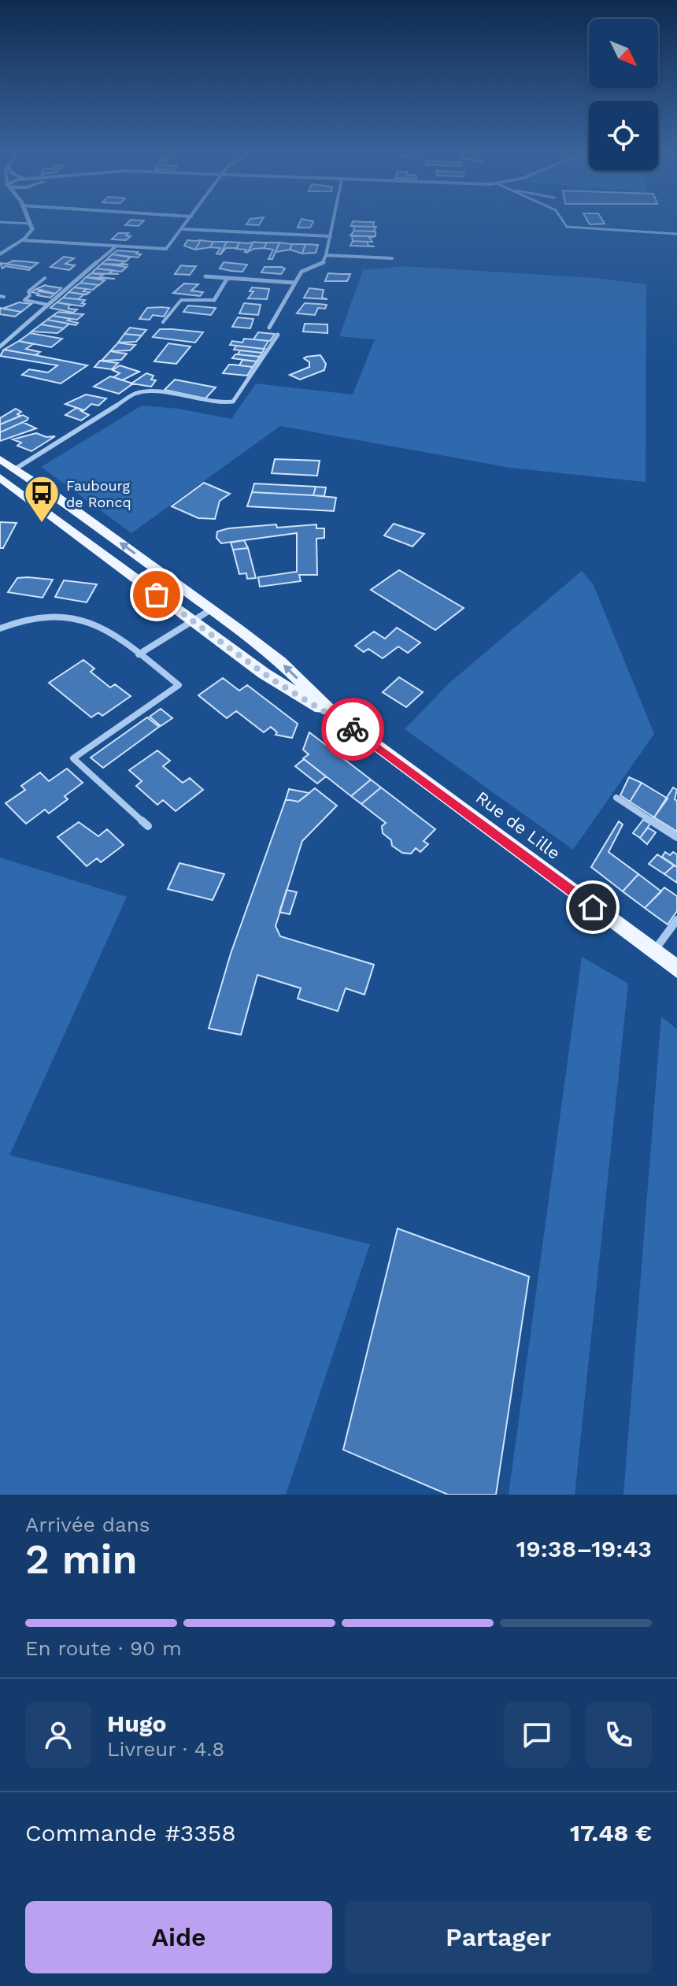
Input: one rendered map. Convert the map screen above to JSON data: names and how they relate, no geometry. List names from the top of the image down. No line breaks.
{"streets":{"main road":["Rue de Lille"]},"places":{"bus stop":["Faubourg de Roncq"]},"north":"bottom right","page":{"heading":["2 min","Arrivée dans","19:38–19:43"],"panel":["Hugo","Livreur · 4.8","Commande #3358","17.48 €"],"bar":"En route · 90 m","buttons":["Aide","Partager"]}}
